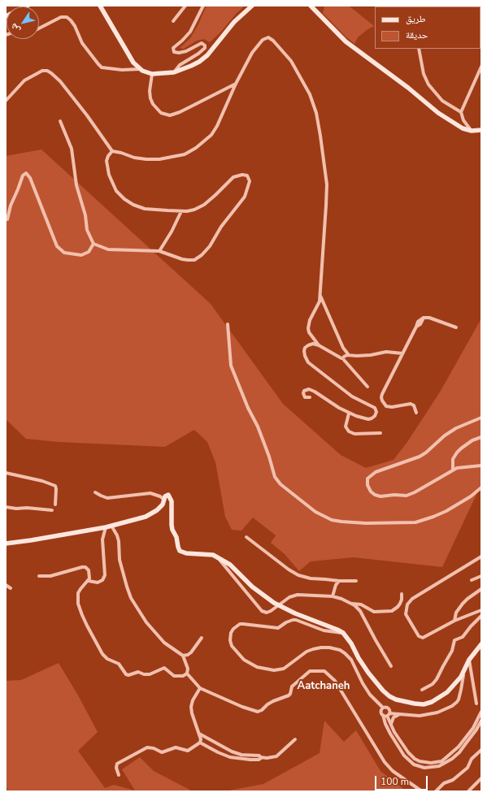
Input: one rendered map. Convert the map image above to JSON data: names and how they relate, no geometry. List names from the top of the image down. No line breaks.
{"districts":["Aatchaneh"],"legend":["طريق","حديقة"],"scale_bar":"100 m","north":"bottom left"}
